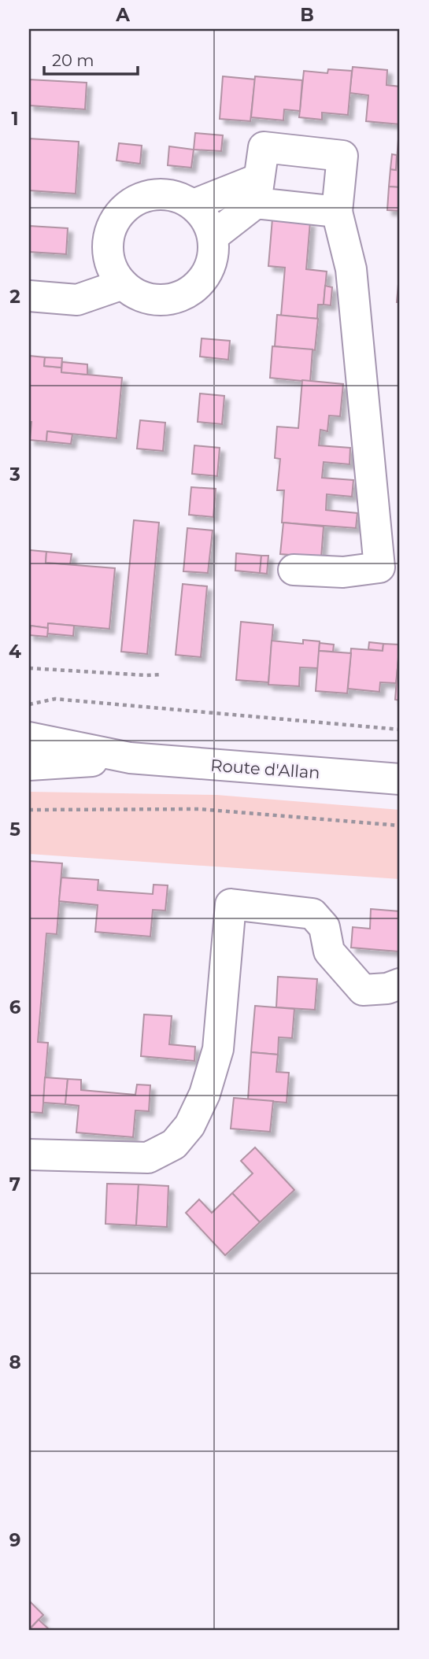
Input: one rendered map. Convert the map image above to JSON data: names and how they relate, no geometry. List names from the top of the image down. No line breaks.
{"streets":{"street":["Route d'Allan"]},"scale_bar":"20 m","grid":{"columns":["A","B"],"rows":["1","2","3","4","5","6","7","8","9"]}}
